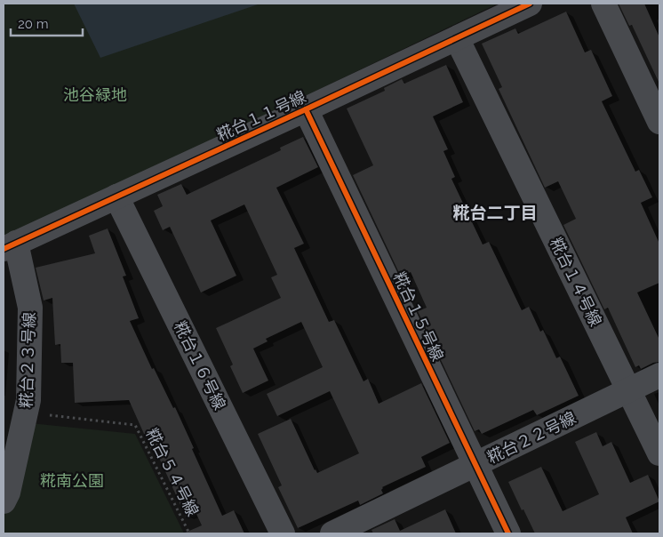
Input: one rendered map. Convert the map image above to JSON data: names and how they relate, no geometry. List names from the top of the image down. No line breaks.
{"streets":{"street":["糀台１１号線","糀台１４号線","糀台１５号線","糀台２３号線","糀台１６号線","糀台２２号線"],"path":["糀台５４号線"]},"crossings":[["糀台１１号線","糀台１４号線"],["糀台１１号線","糀台１５号線"],["糀台１１号線","糀台２３号線"],["糀台１１号線","糀台１６号線"],["糀台１４号線","糀台２２号線"],["糀台１５号線","糀台２２号線"],["糀台２３号線","糀台５４号線"]],"districts":["糀台二丁目"],"parks":["池谷緑地","糀南公園"],"scale_bar":"20 m"}
